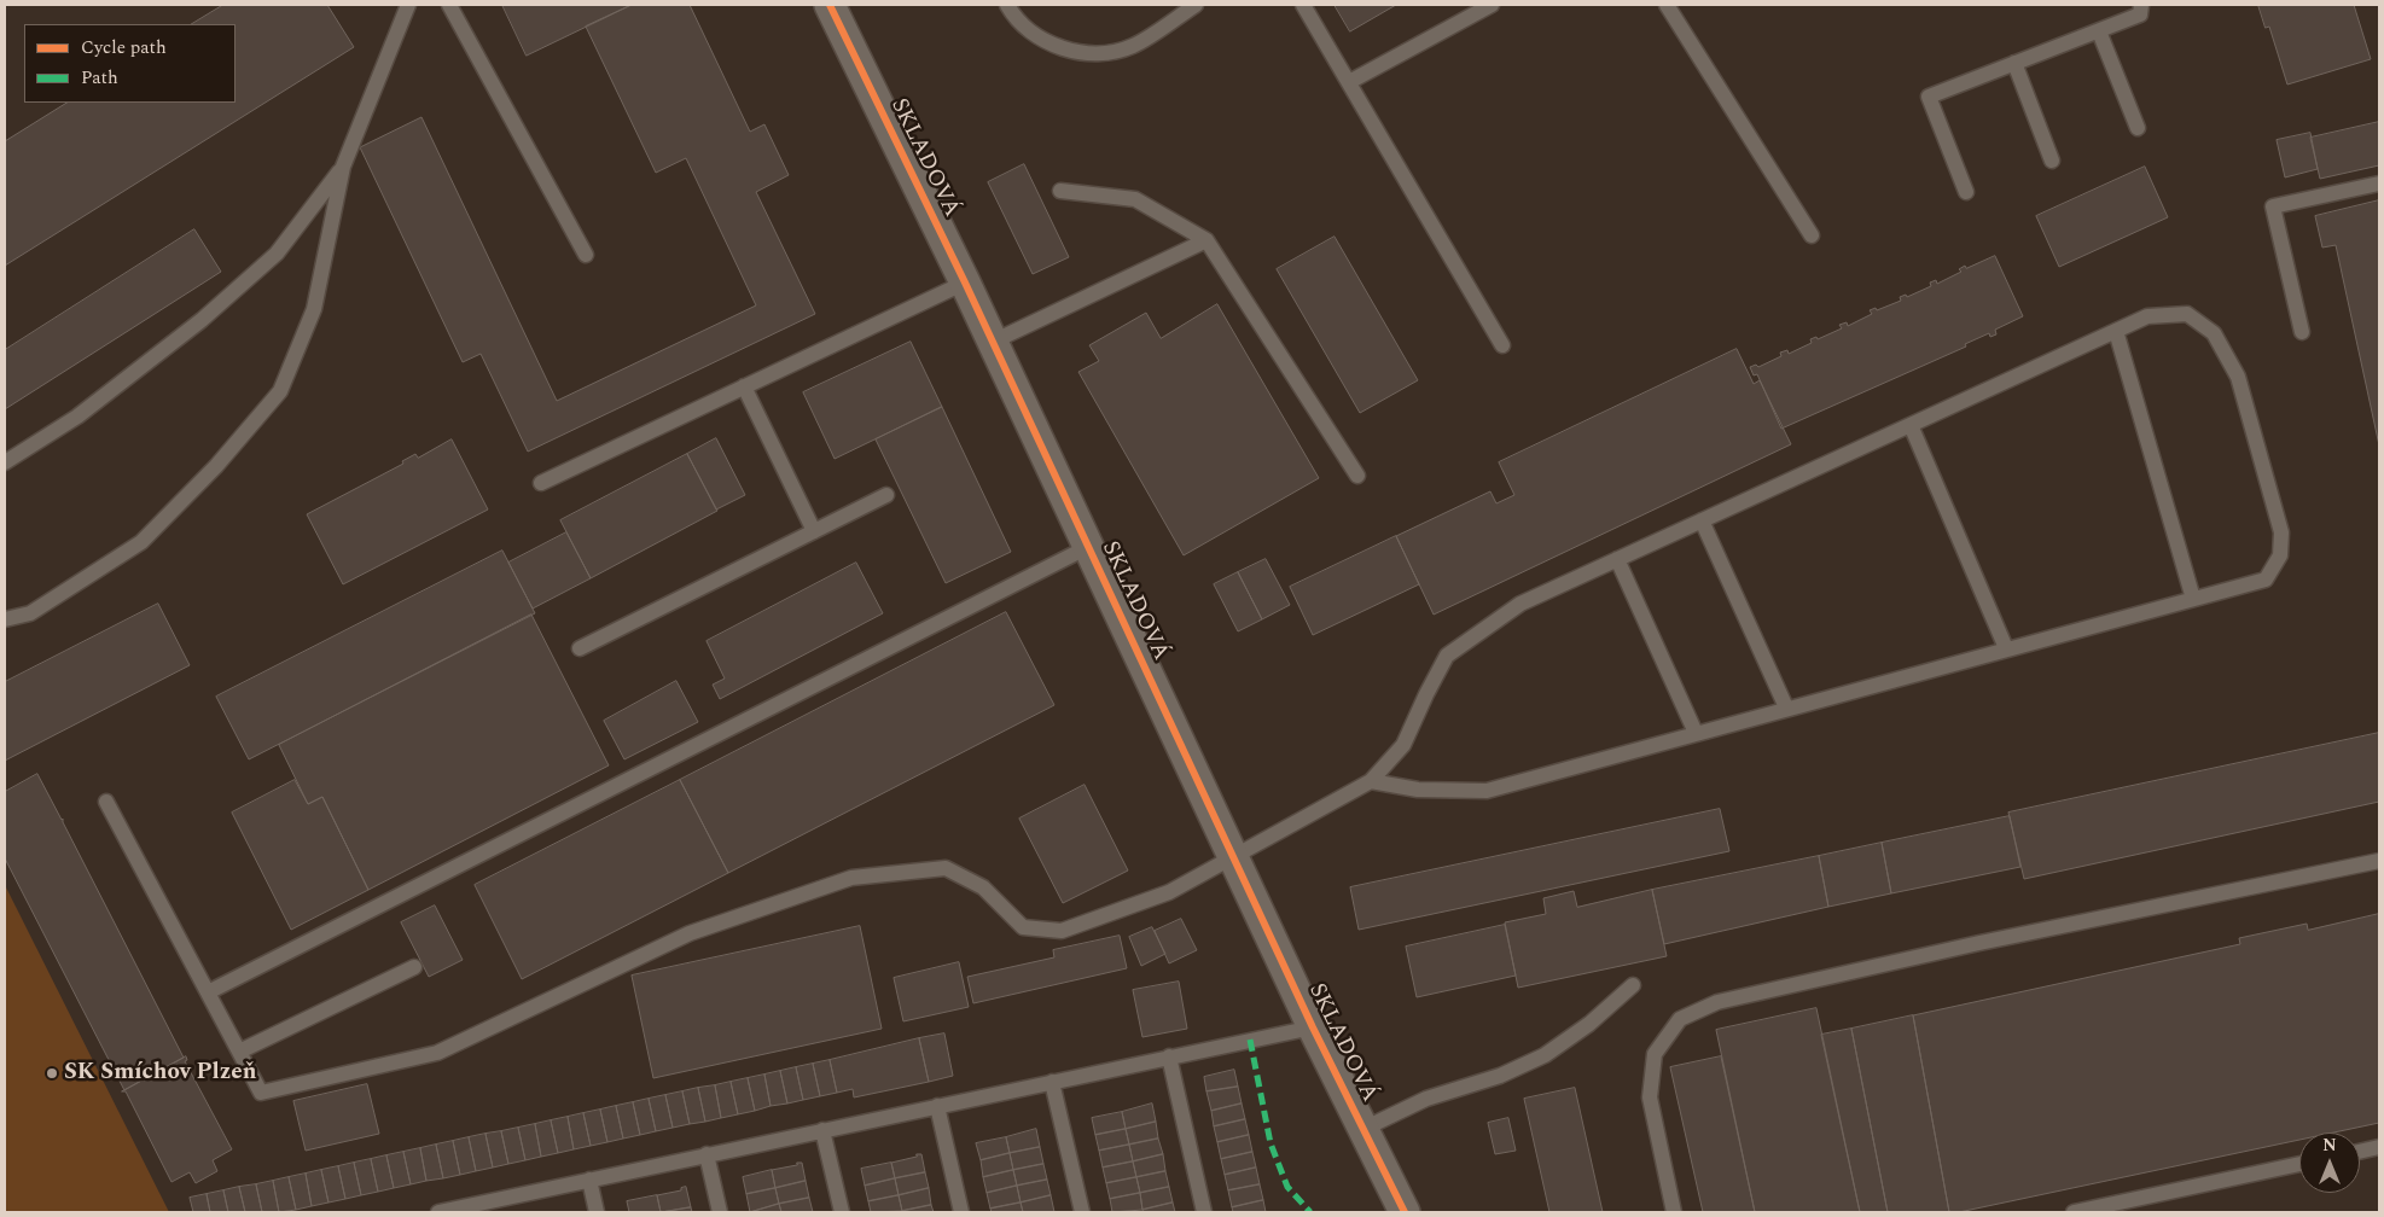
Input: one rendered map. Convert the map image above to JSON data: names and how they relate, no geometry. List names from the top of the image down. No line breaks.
{"streets":{"street":["SKLADOVÁ"]},"places":["SK Smíchov Plzeň"],"legend":["Cycle path","Path"],"north":"top"}
